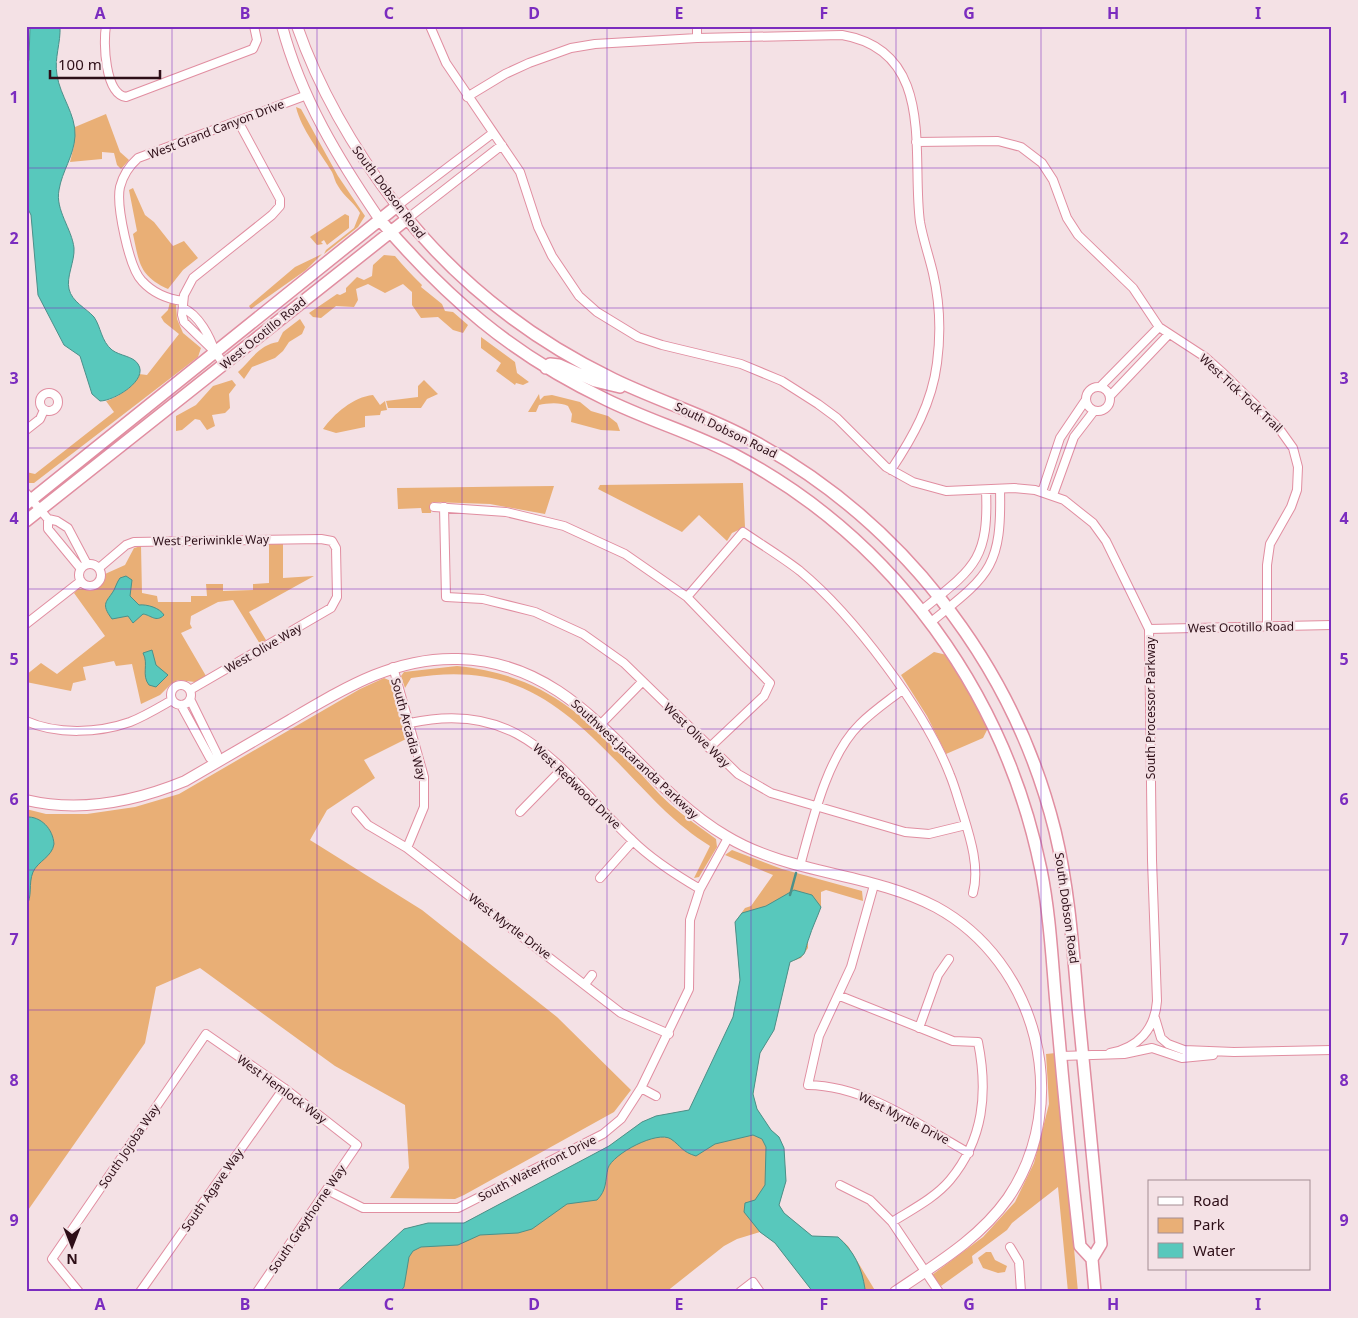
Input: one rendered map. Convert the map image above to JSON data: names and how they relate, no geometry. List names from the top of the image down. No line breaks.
{"streets":{"main road":["South Dobson Road","West Ocotillo Road"],"street":["West Grand Canyon Drive","West Tick Tock Trail","West Periwinkle Way","West Olive Way","South Processor Parkway","South Arcadia Way","Southwest Jacaranda Parkway","West Redwood Drive","West Myrtle Drive","West Hemlock Way","South Jojoba Way","South Waterfront Drive","South Agave Way","South Greythorne Way"]},"crossings":[["West Grand Canyon Drive","South Dobson Road"],["South Dobson Road","West Ocotillo Road"],["West Ocotillo Road","West Tick Tock Trail"],["West Ocotillo Road","South Processor Parkway"],["West Periwinkle Way","West Olive Way"],["South Arcadia Way","Southwest Jacaranda Parkway"],["South Arcadia Way","West Redwood Drive"],["South Arcadia Way","West Myrtle Drive"],["Southwest Jacaranda Parkway","South Waterfront Drive"],["West Redwood Drive","South Waterfront Drive"],["West Myrtle Drive","South Waterfront Drive"],["West Hemlock Way","South Jojoba Way"],["West Hemlock Way","South Agave Way"],["West Hemlock Way","South Greythorne Way"],["South Waterfront Drive","South Greythorne Way"]],"legend":["Road","Park","Water"],"scale_bar":"100 m","north":"bottom","grid":{"columns":["A","B","C","D","E","F","G","H","I"],"rows":["1","2","3","4","5","6","7","8","9"]}}
